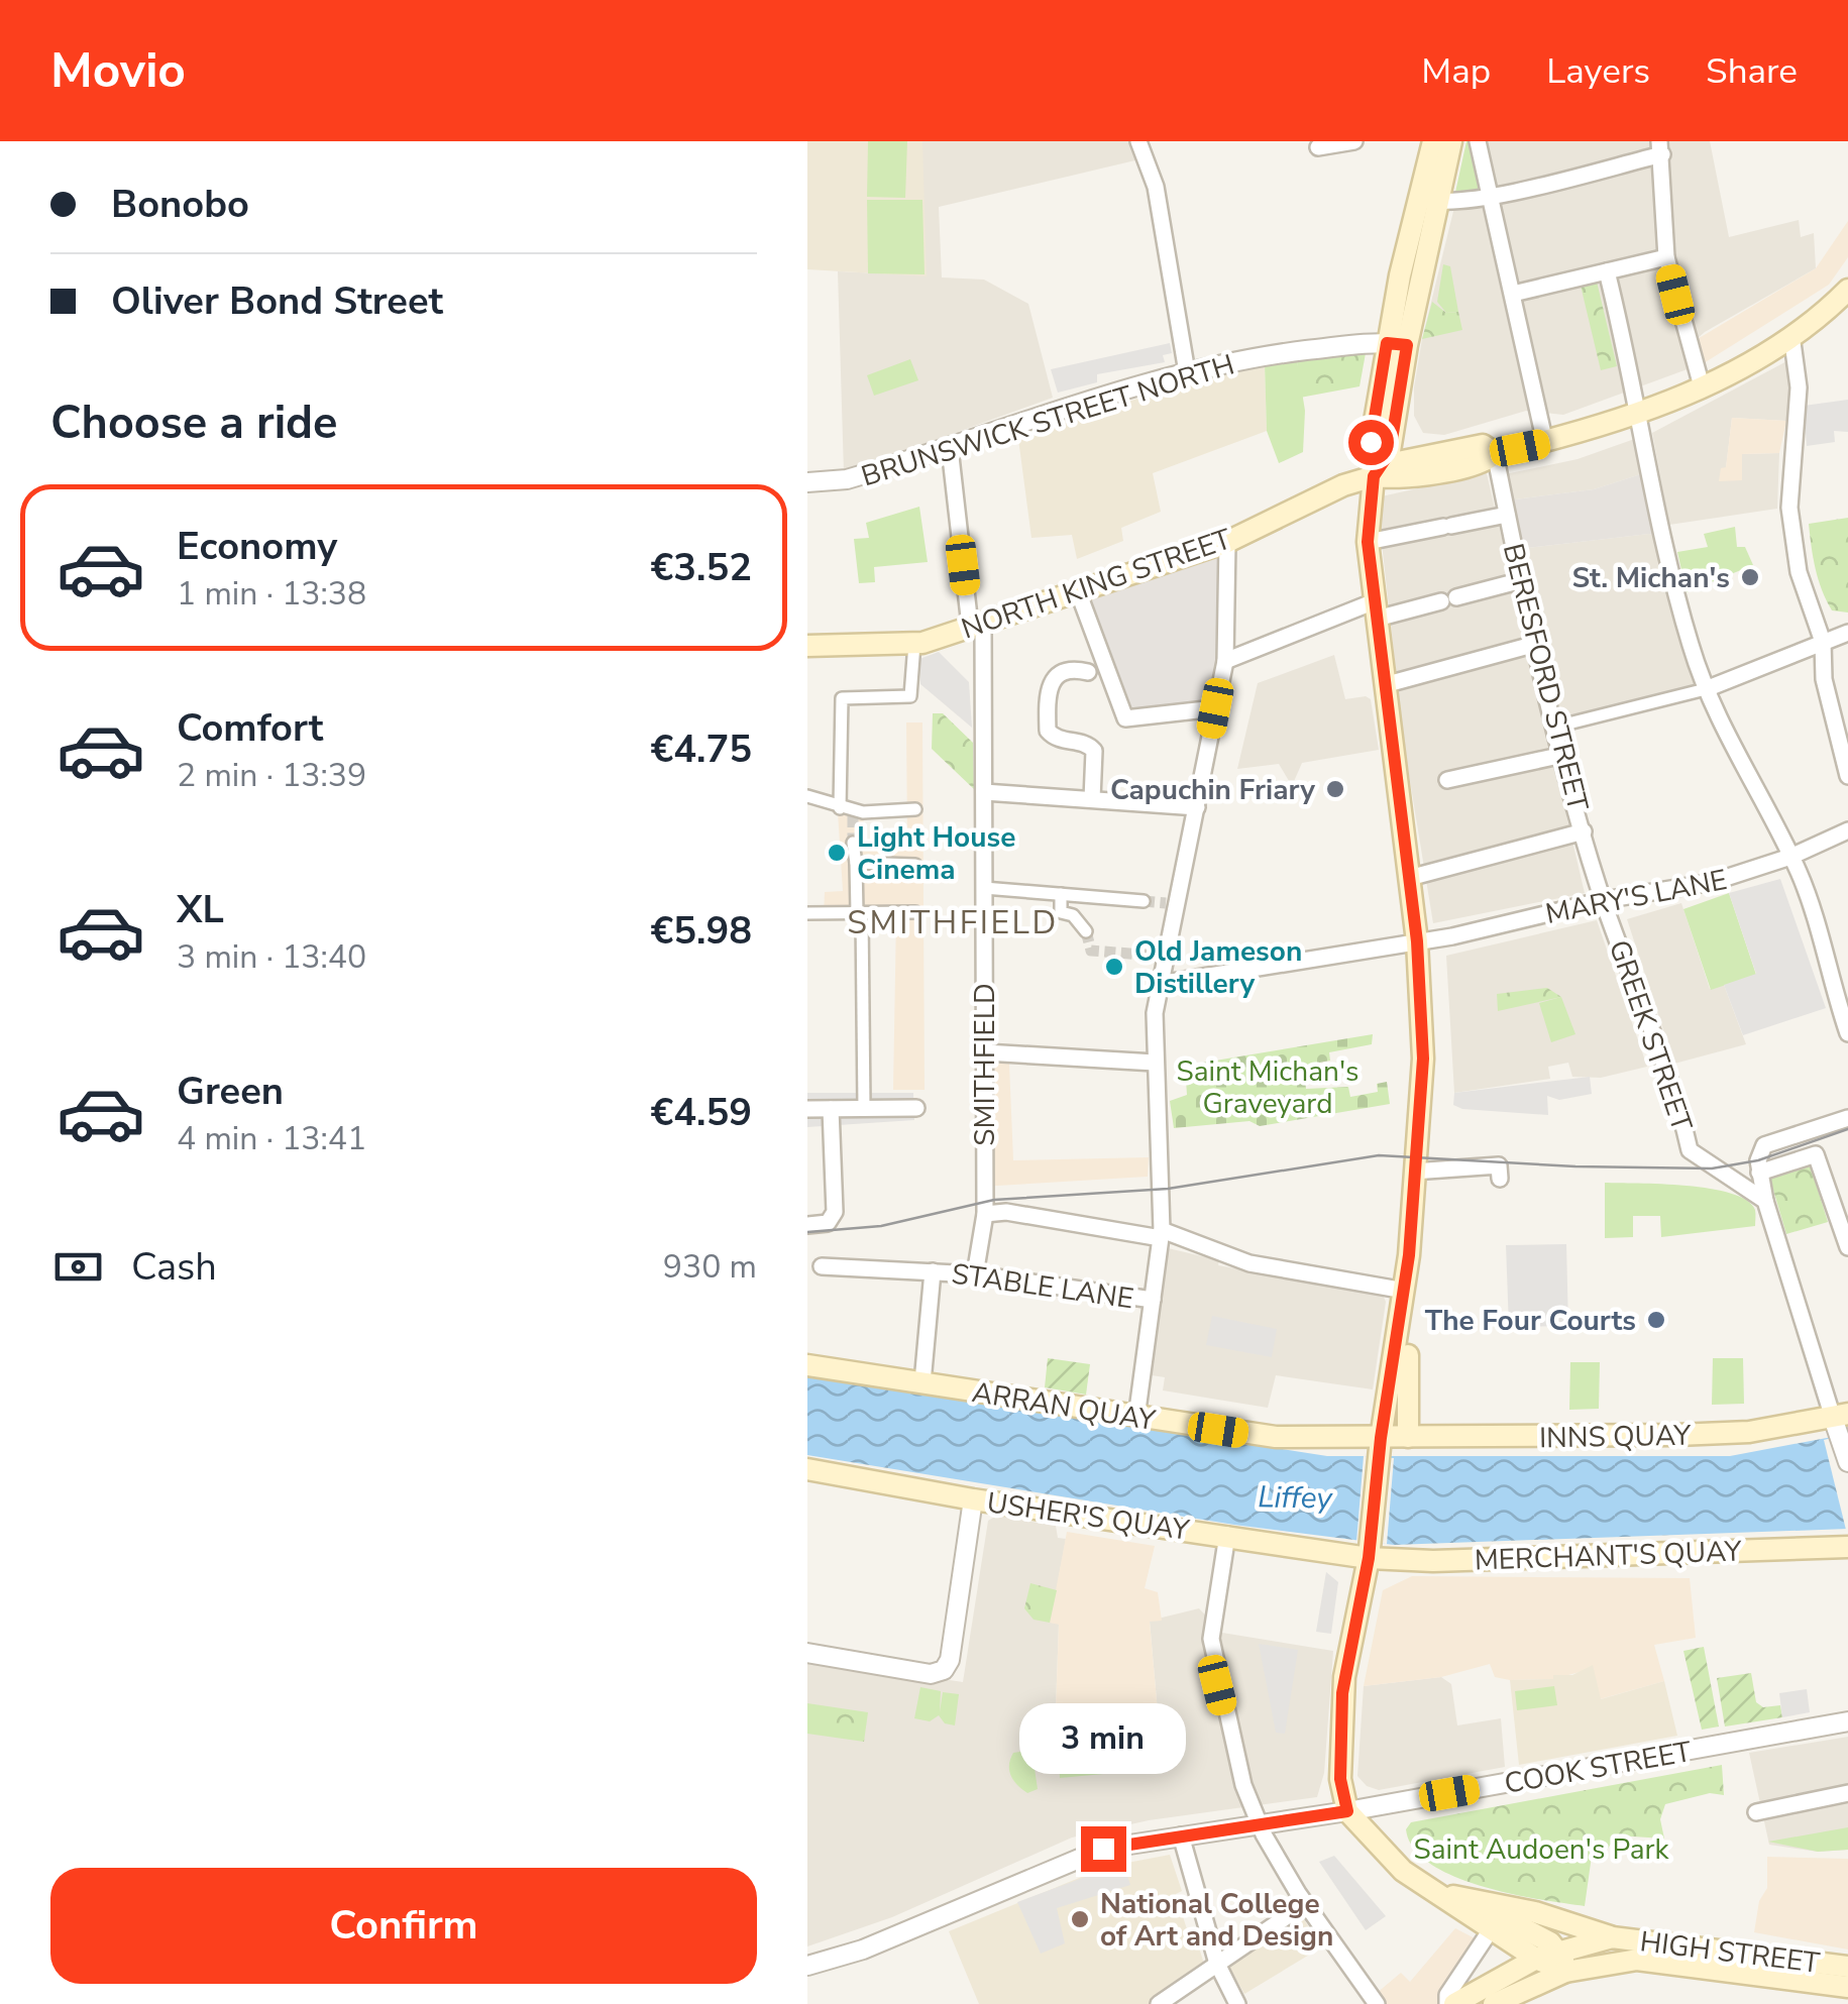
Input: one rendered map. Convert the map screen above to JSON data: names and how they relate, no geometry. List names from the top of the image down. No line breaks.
{"streets":{"main road":["NORTH KING STREET","ARRAN QUAY","INNS QUAY","USHER'S QUAY","MERCHANT'S QUAY","HIGH STREET"],"street":["BRUNSWICK STREET NORTH","BERESFORD STREET","MARY'S LANE","GREEK STREET","SMITHFIELD","STABLE LANE","COOK STREET"]},"crossings":[["BRUNSWICK STREET NORTH","SMITHFIELD"],["NORTH KING STREET","BERESFORD STREET"],["NORTH KING STREET","SMITHFIELD"],["BERESFORD STREET","MARY'S LANE"],["BERESFORD STREET","GREEK STREET"],["MARY'S LANE","GREEK STREET"],["SMITHFIELD","STABLE LANE"],["ARRAN QUAY","INNS QUAY"],["USHER'S QUAY","MERCHANT'S QUAY"]],"districts":["SMITHFIELD"],"water":["Liffey"],"parks":["Saint Michan's Graveyard","Saint Audoen's Park"],"places":["St. Michan's","Capuchin Friary","Light House Cinema","Old Jameson Distillery","The Four Courts","National College of Art and Design"],"page":{"header":"Movio","nav":["Map","Layers","Share"],"banner":["Bonobo","Oliver Bond Street"],"heading":"Choose a ride","list":[{"name":"Economy","note":"1 min · 13:38","value":"€3.52"},{"name":"Comfort","note":"2 min · 13:39","value":"€4.75"},{"name":"XL","note":"3 min · 13:40","value":"€5.98"},{"name":"Green","note":"4 min · 13:41","value":"€4.59"}],"pay":["Cash","930 m"],"bubble":"3 min","buttons":"Confirm"}}
